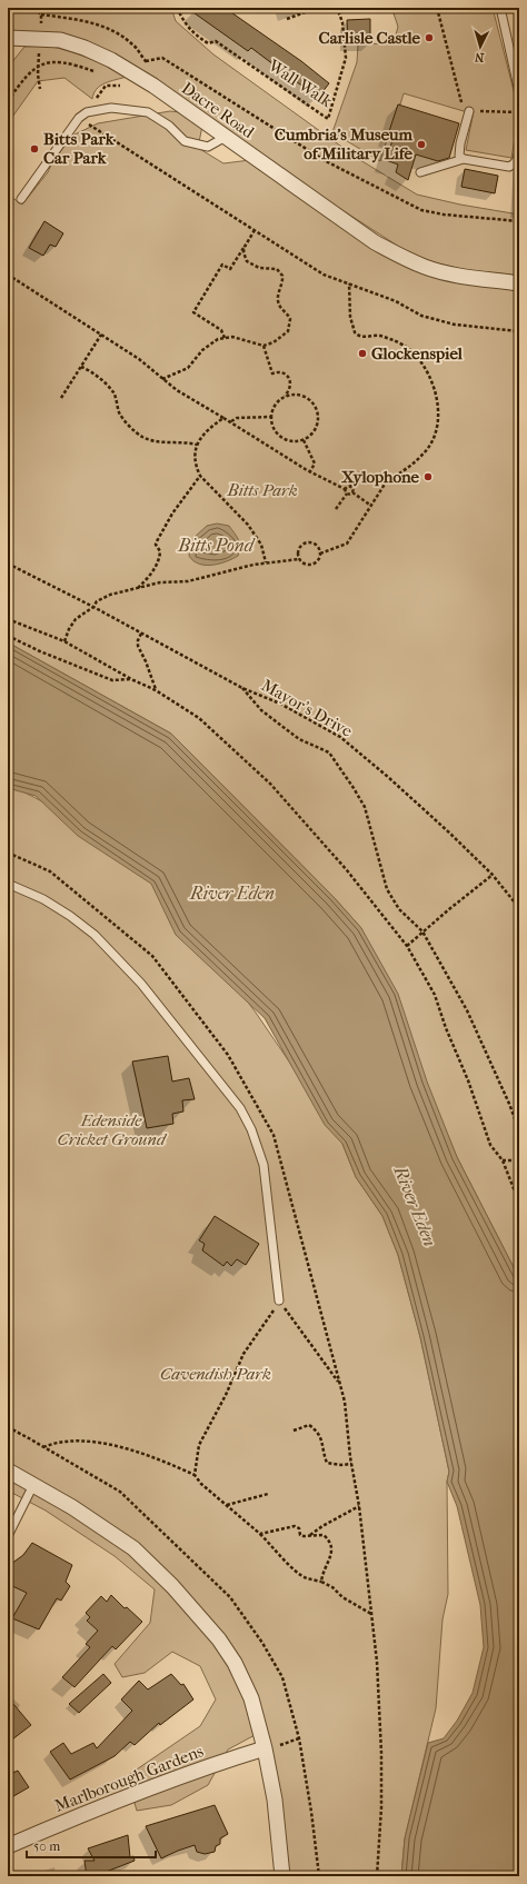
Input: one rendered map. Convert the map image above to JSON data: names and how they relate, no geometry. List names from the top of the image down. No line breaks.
{"streets":{"street":["Dacre Road","Marlborough Gardens"],"path":["Wall Walk","Mayor's Drive"]},"water":["Bitts Pond","River Eden"],"parks":["Bitts Park","Edenside Cricket Ground","Cavendish Park"],"places":["Carlisle Castle","Cumbria's Museum of Military Life","Bitts Park Car Park","Glockenspiel","Xylophone"],"scale_bar":"50 m","north":"bottom"}
